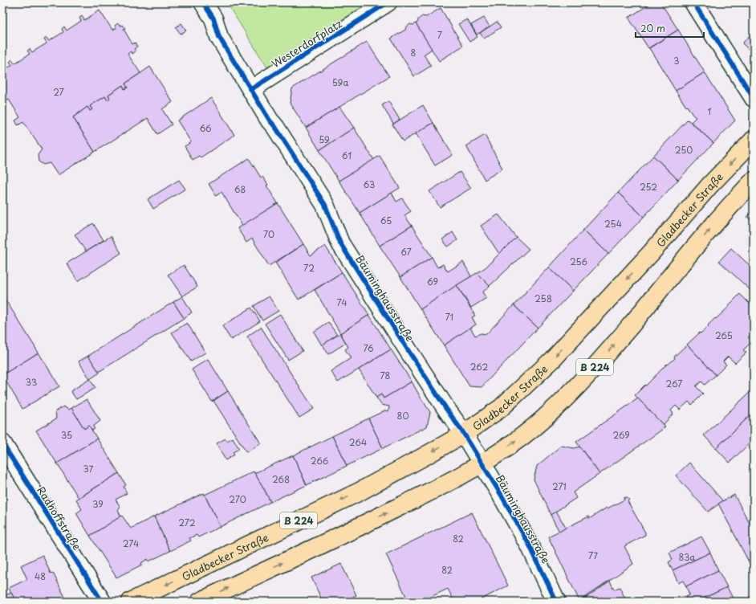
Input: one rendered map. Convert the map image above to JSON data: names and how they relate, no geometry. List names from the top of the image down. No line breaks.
{"streets":{"main road":["Gladbecker Straße","B 224"],"street":["Westerdorfplatz","Bäuminghausstraße","Radhoffstraße"]},"crossings":[["Westerdorfplatz","Bäuminghausstraße"],["Gladbecker Straße","Bäuminghausstraße"],["Bäuminghausstraße","B 224"]],"house_numbers":["7","8","3","59a","27","1","66","59","250","61","63","252","68","65","254","70","67","256","72","69","258","74","71","265","76","262","78","33","267","80","35","269","264","266","37","268","271","270","39","272","82","274","77","83a","82","48"],"scale_bar":"20 m"}
